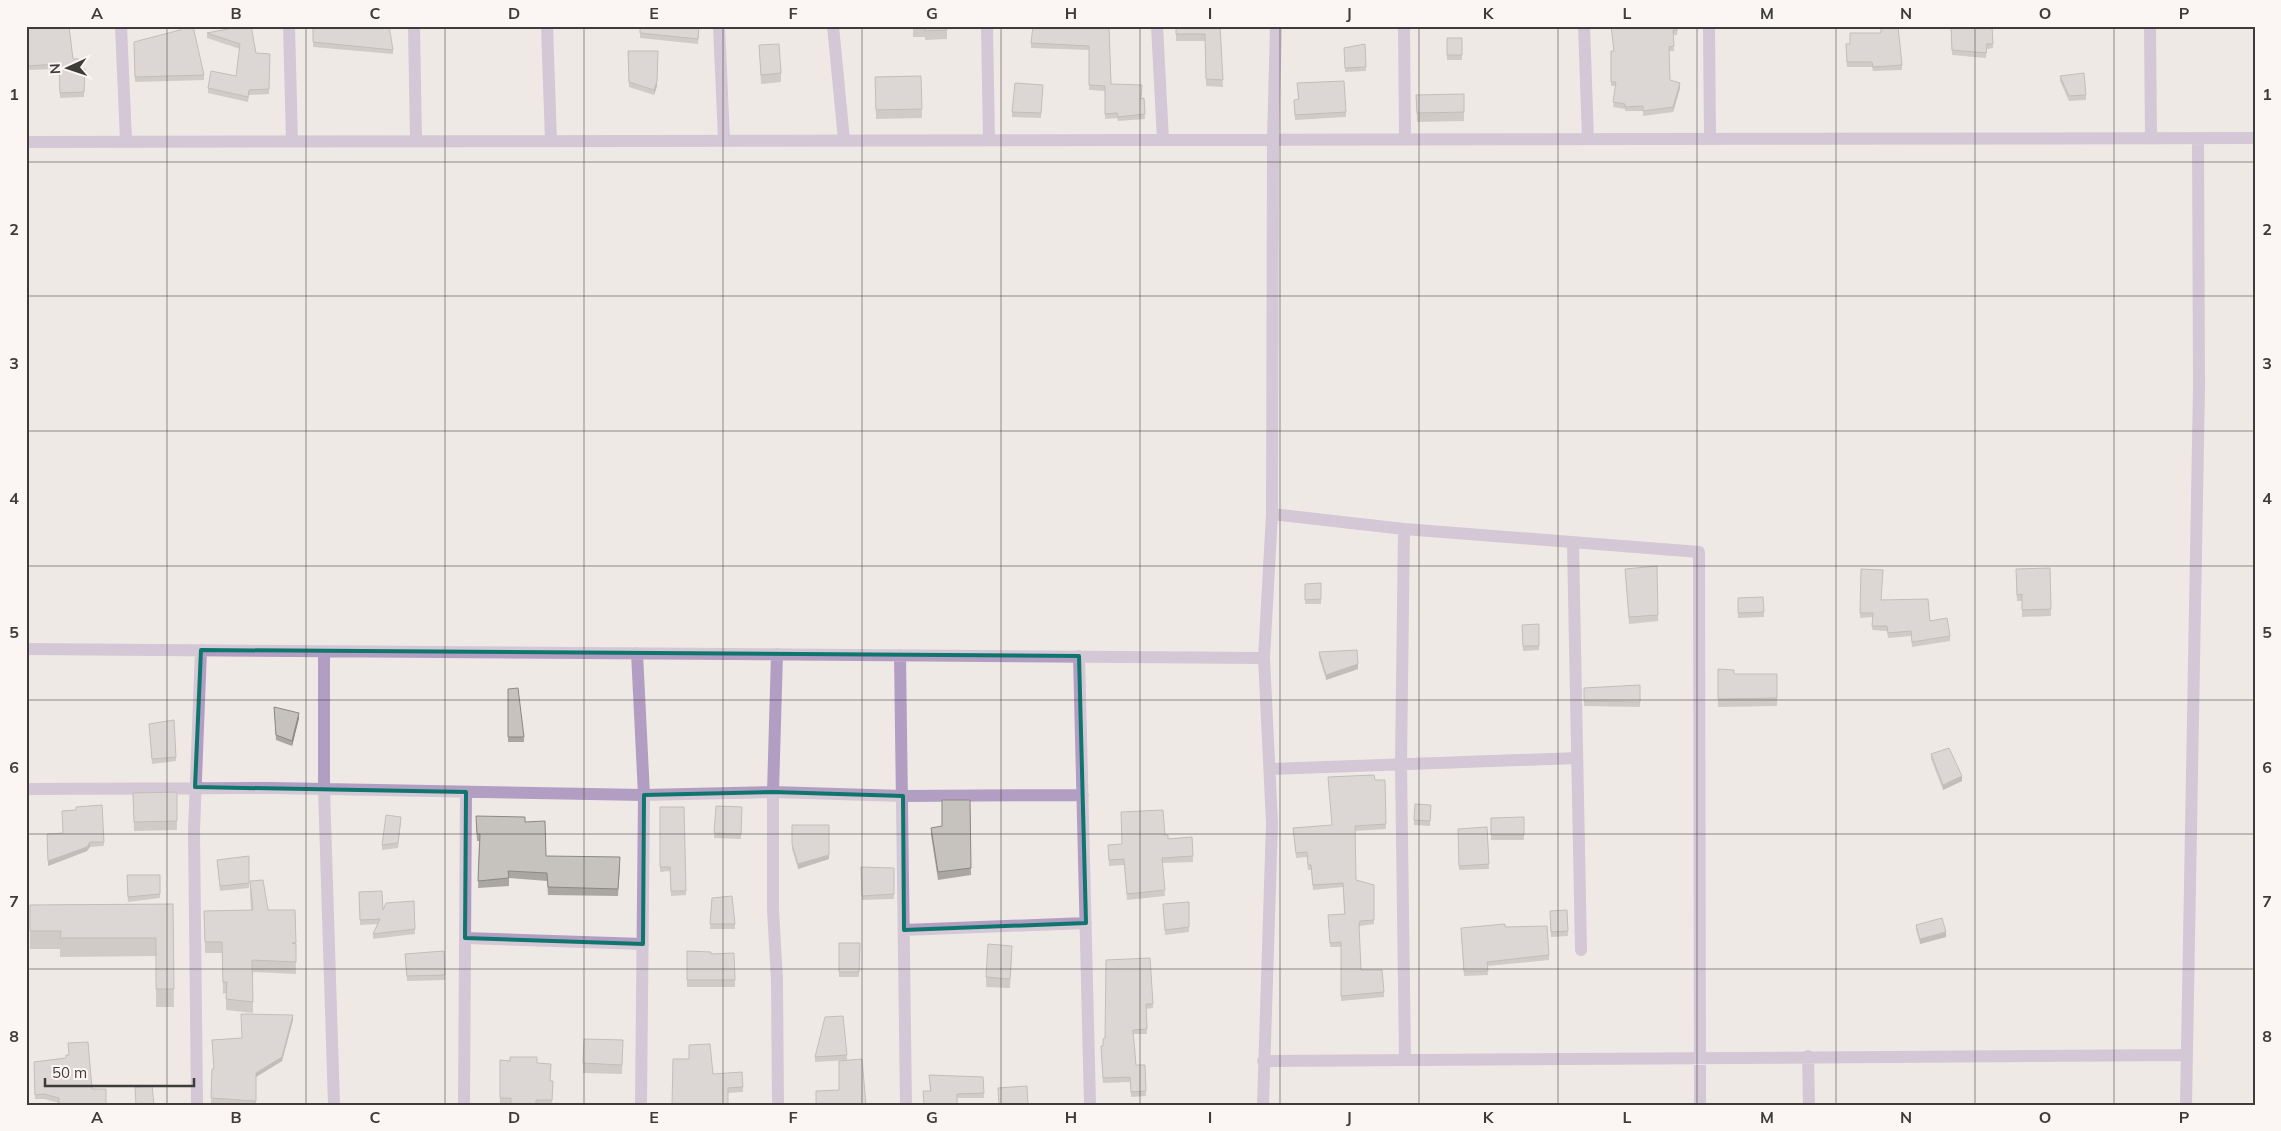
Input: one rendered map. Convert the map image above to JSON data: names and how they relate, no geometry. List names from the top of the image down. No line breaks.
{"scale_bar":"50 m","north":"left","grid":{"columns":["A","B","C","D","E","F","G","H","I","J","K","L","M","N","O","P"],"rows":["1","2","3","4","5","6","7","8"]}}
